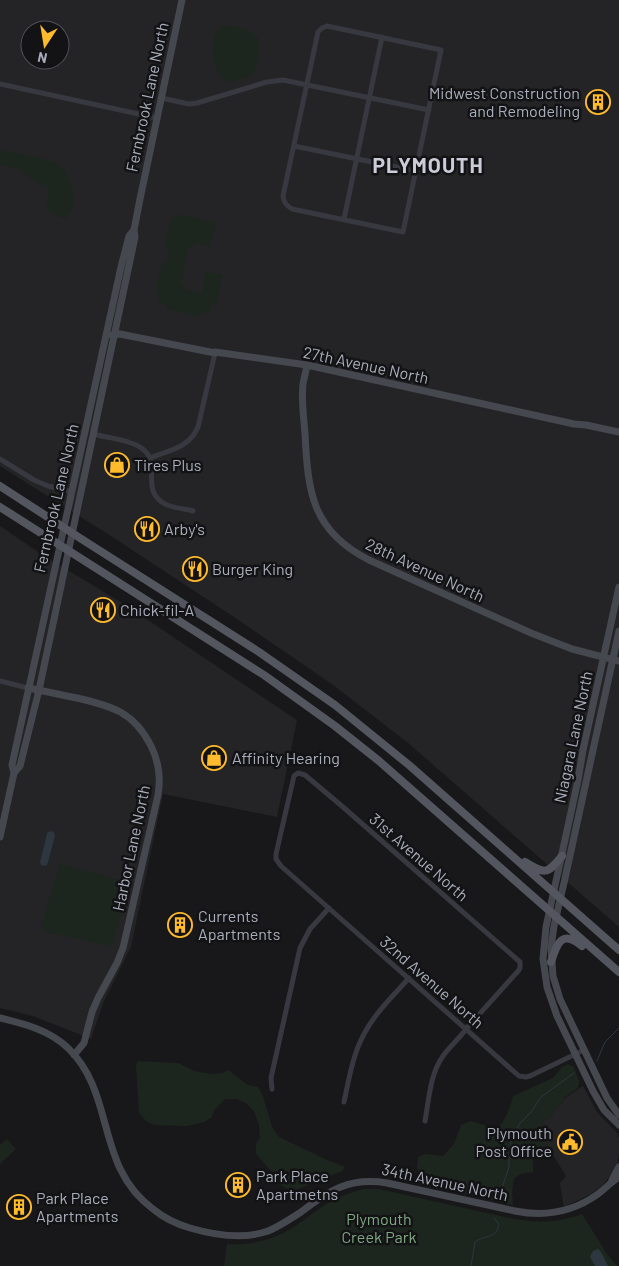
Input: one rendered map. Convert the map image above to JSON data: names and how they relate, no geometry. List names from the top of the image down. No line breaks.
{"streets":{"street":["Fernbrook Lane North","27th Avenue North","28th Avenue North","Niagara Lane North","Harbor Lane North","31st Avenue North","32nd Avenue North","34th Avenue North"]},"crossings":[["Fernbrook Lane North","27th Avenue North"],["Fernbrook Lane North","Harbor Lane North"],["27th Avenue North","28th Avenue North"],["28th Avenue North","Niagara Lane North"],["Harbor Lane North","34th Avenue North"],["31st Avenue North","32nd Avenue North"]],"districts":["PLYMOUTH"],"parks":["Plymouth Creek Park"],"places":{"building":["Midwest Construction and Remodeling","Currents Apartments","Park Place Apartmetns","Park Place Apartments"],"shop":["Tires Plus","Affinity Hearing"],"restaurant":["Arby's","Burger King","Chick-fil-A"],"public building":["Plymouth Post Office"]},"north":"bottom"}
